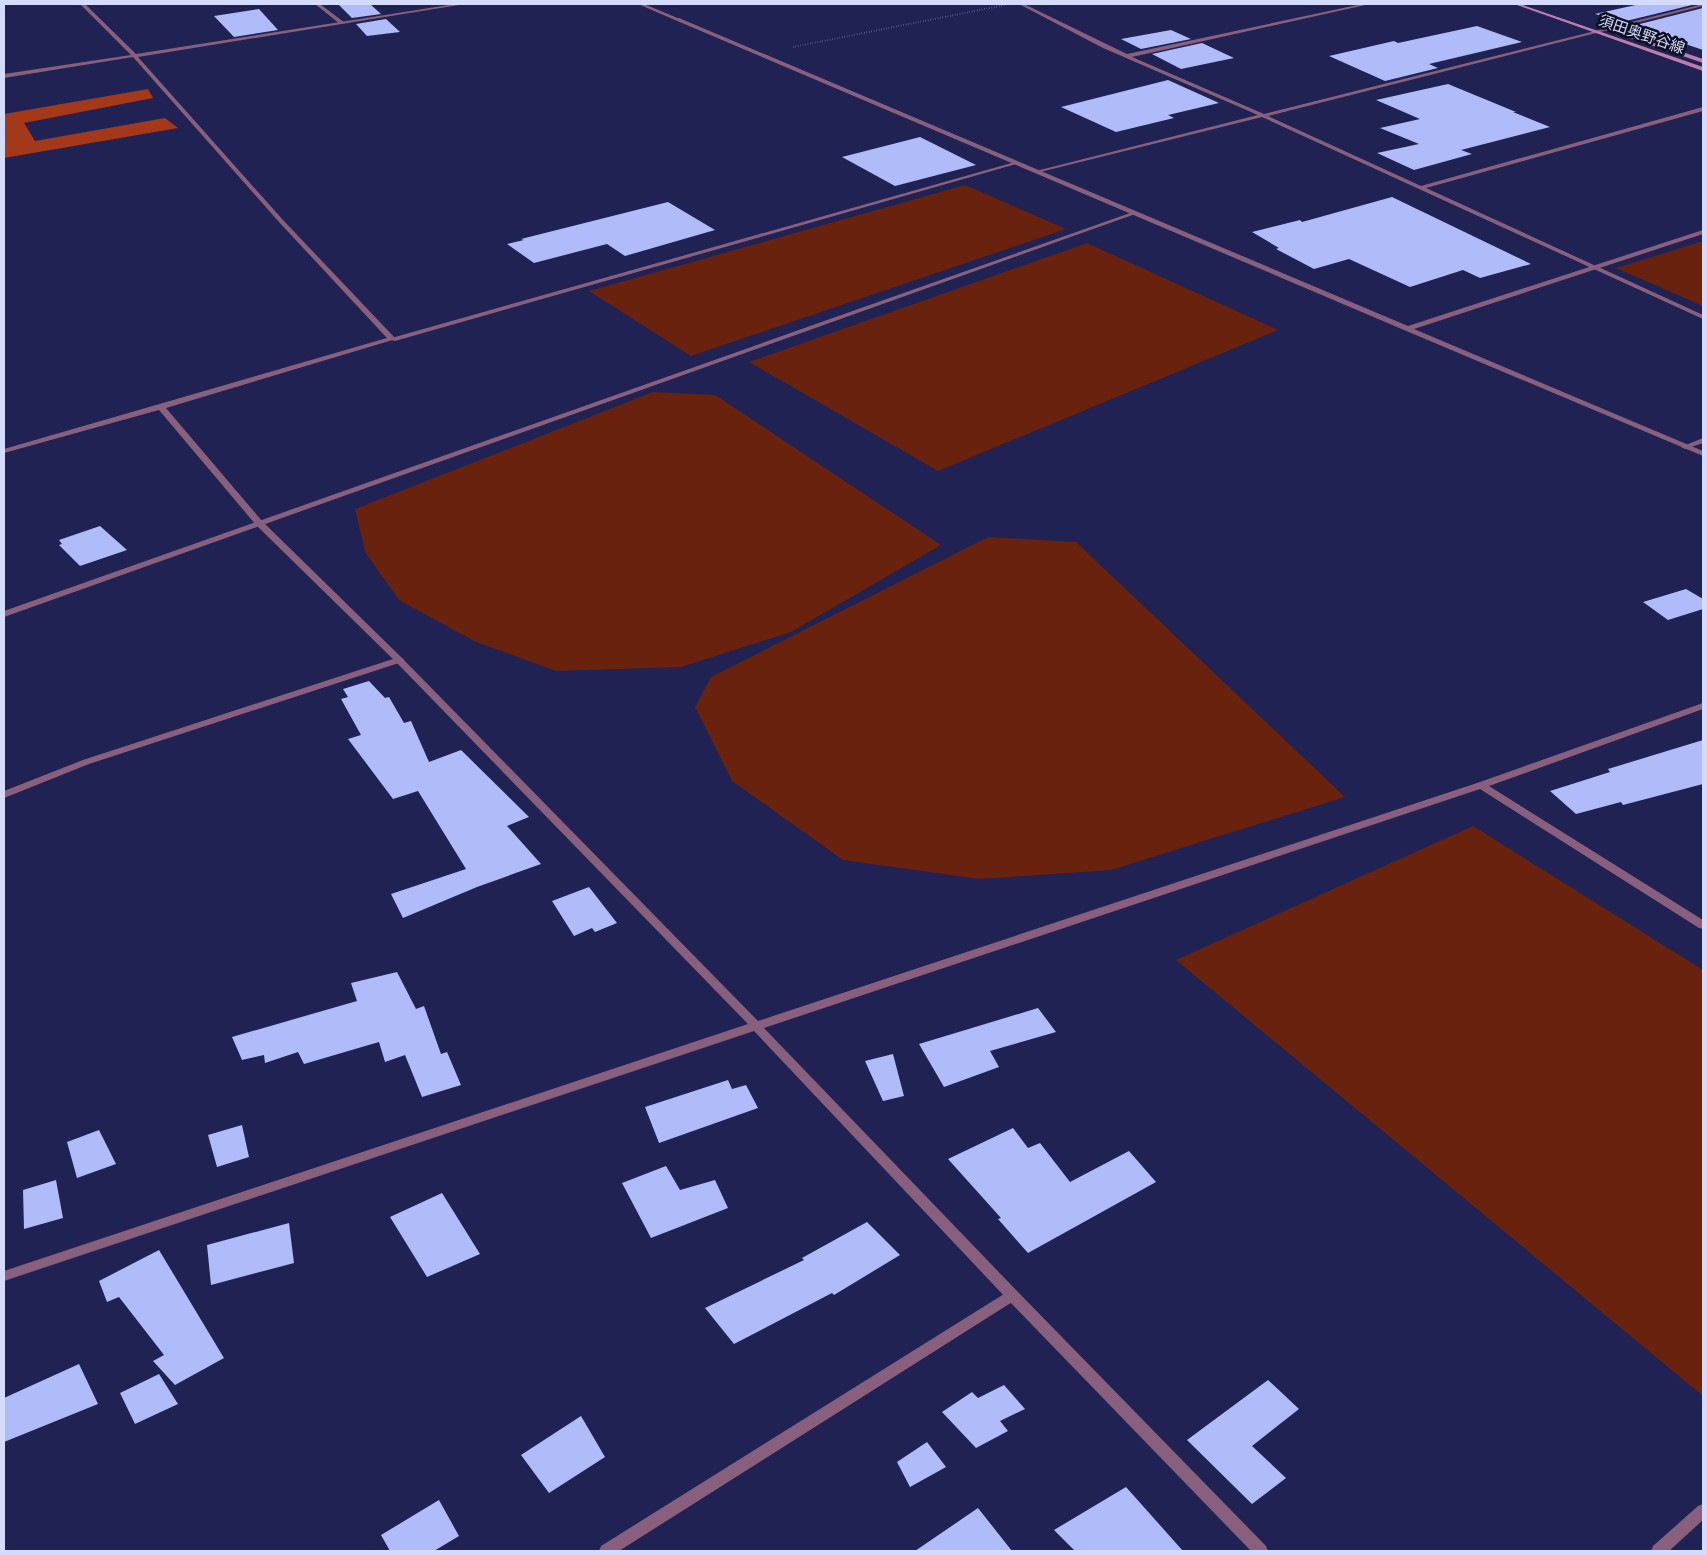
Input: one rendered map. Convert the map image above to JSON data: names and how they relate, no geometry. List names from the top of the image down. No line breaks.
{"streets":{"main road":["須田奥野谷線"]}}
